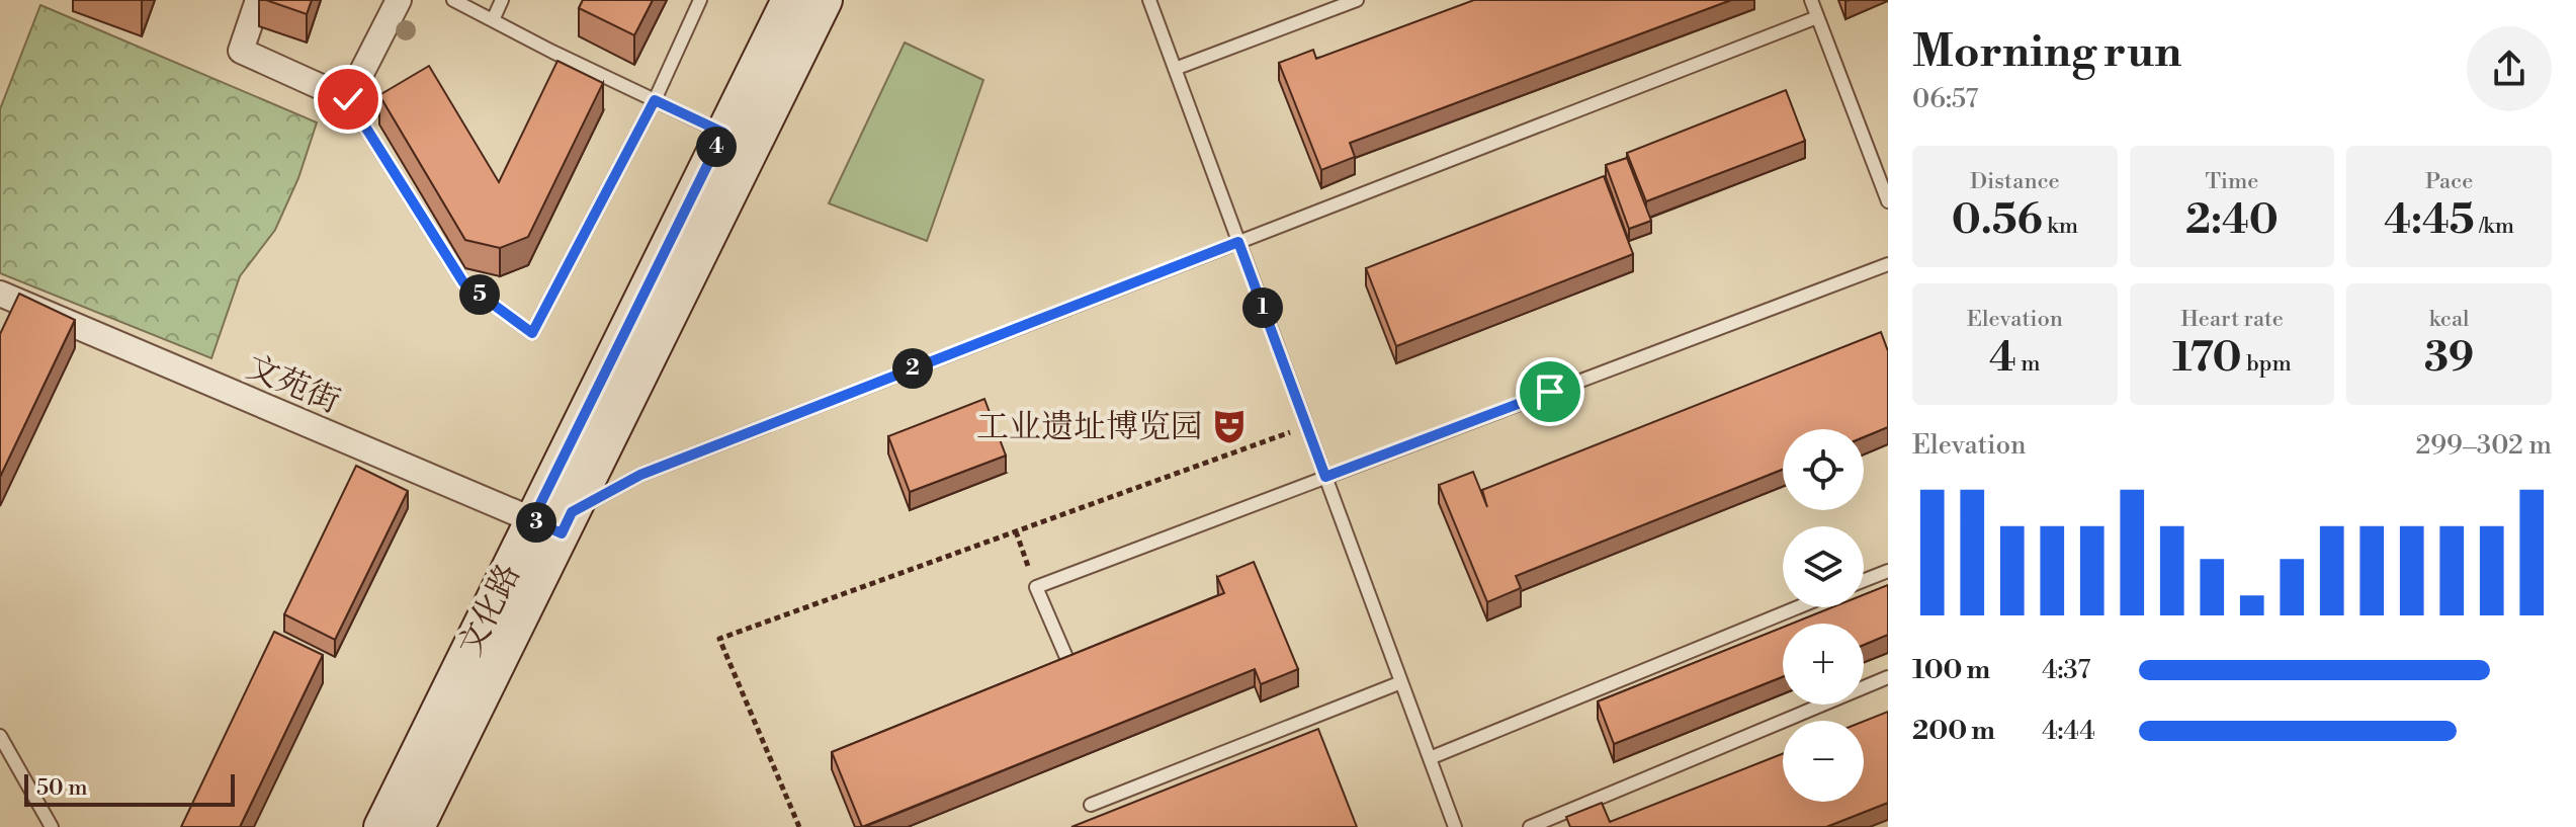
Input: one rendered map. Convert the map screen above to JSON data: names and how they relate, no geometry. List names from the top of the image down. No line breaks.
{"streets":{"main road":["文化路"],"street":["文苑街"]},"crossings":[["文苑街","文化路"]],"places":{"theatre":["工业遗址博览园"]},"scale_bar":"50 m","page":{"heading":["Morning run","06:57"],"pins":["4","5","1","2","3"],"stats":[["Distance","0.56 km"],["Time","2:40"],["Pace","4:45 /km"],["Elevation","4 m"],["Heart rate","170 bpm"],["kcal","39"]],"chart":["Elevation","299–302 m"],"map_buttons":["+","−"],"list":[{"name":"100 m","note":"4:37"},{"name":"200 m","note":"4:44"}],"scale":"50 m"}}
